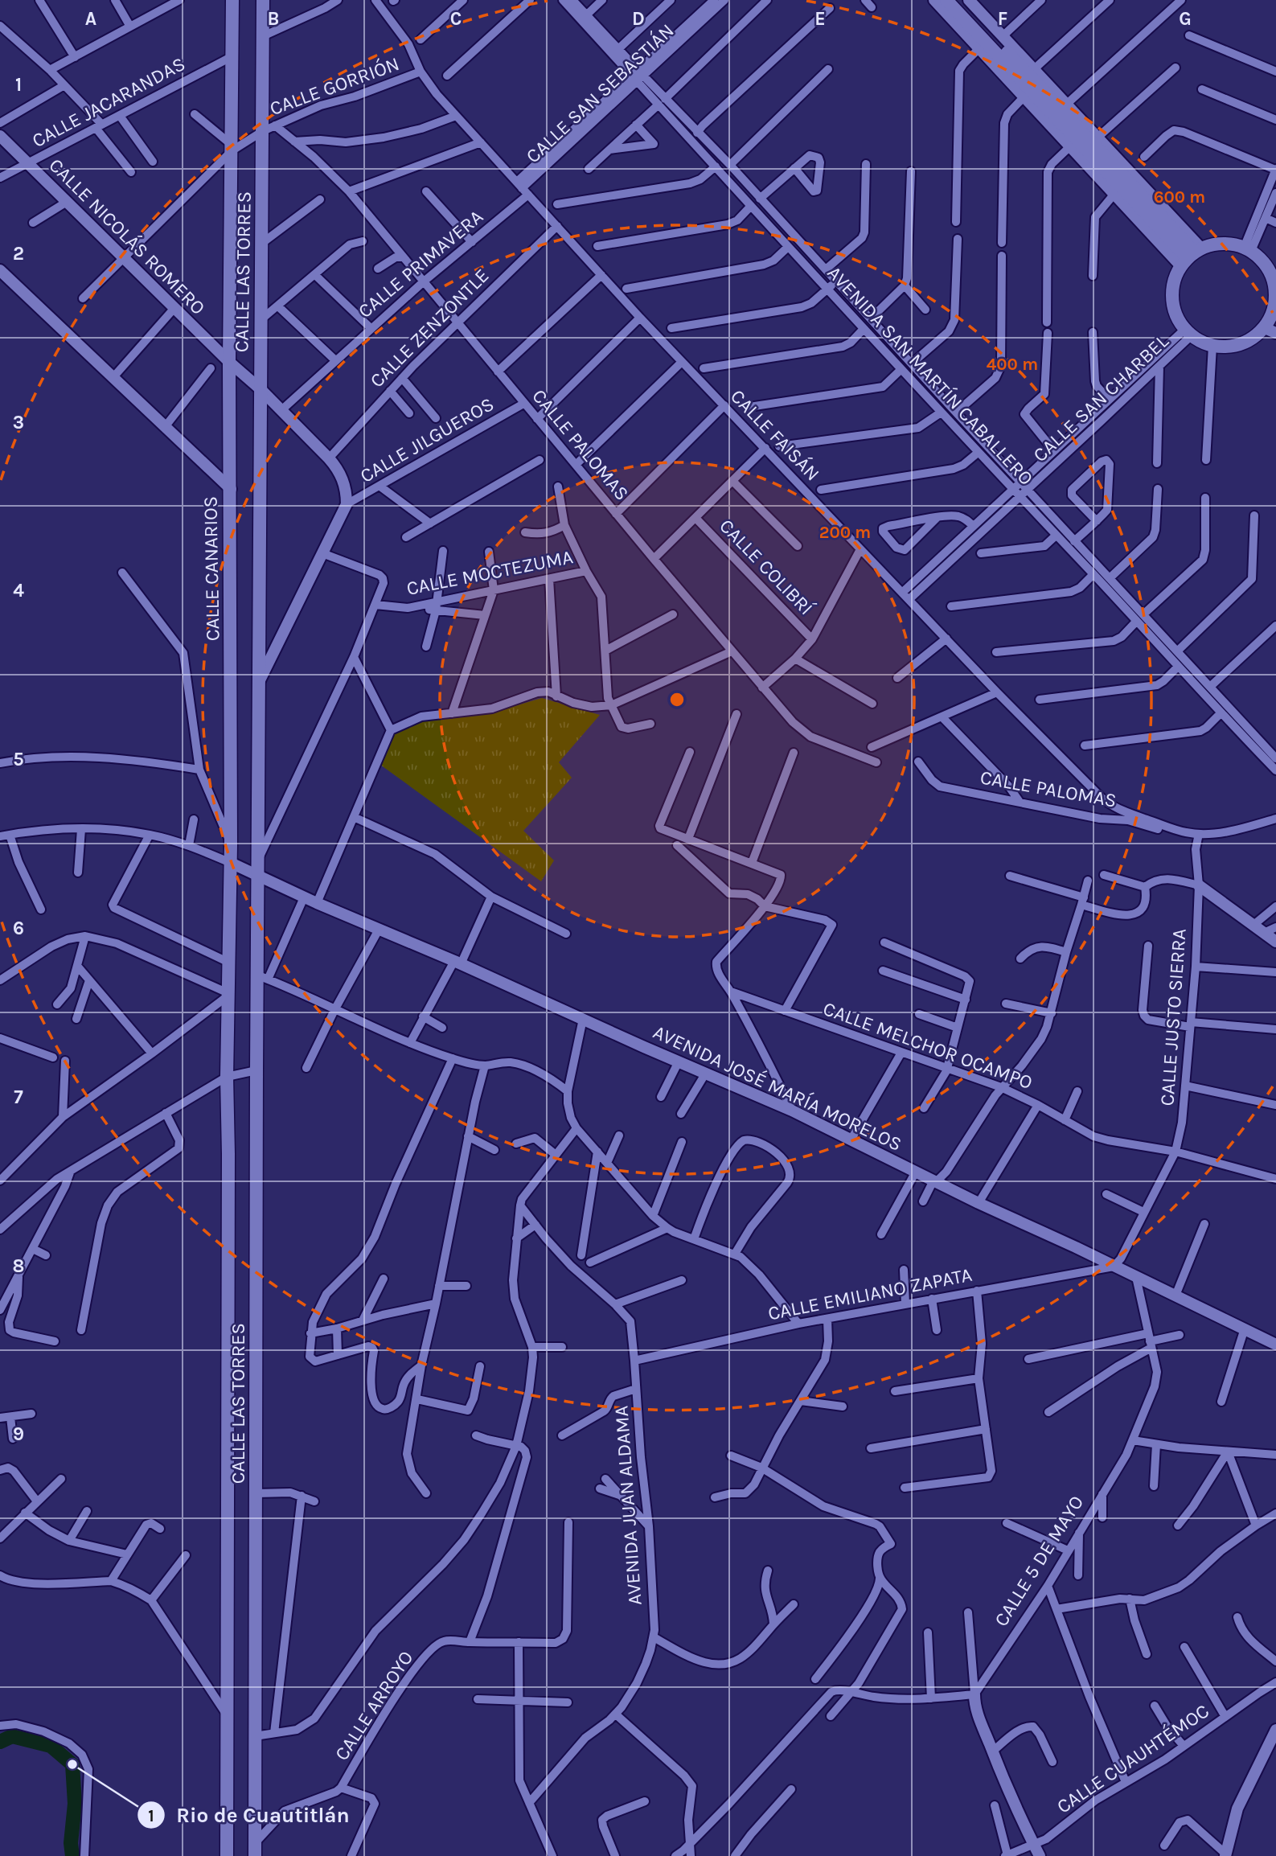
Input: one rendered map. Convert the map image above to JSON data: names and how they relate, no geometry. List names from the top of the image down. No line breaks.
{"streets":{"main road":["CALLE LAS TORRES","CALLE CANARIOS"],"street":["CALLE GORRIÓN","CALLE SAN SEBASTIÁN","CALLE JACARANDAS","CALLE NICOLÁS ROMERO","CALLE PRIMAVERA","CALLE ZENZONTLE","AVENIDA SAN MARTÍN CABALLERO","CALLE SAN CHARBEL","CALLE FAISÁN","CALLE JILGUEROS","CALLE PALOMAS","CALLE COLIBRÍ","CALLE MOCTEZUMA","CALLE JUSTO SIERRA","CALLE MELCHOR OCAMPO","AVENIDA JOSÉ MARÍA MORELOS","CALLE EMILIANO ZAPATA","AVENIDA JUAN ALDAMA","CALLE 5 DE MAYO","CALLE ARROYO","CALLE CUAUHTÉMOC"]},"crossings":[["CALLE GORRIÓN","CALLE NICOLÁS ROMERO"],["CALLE GORRIÓN","CALLE LAS TORRES"],["CALLE GORRIÓN","CALLE FAISÁN"],["CALLE GORRIÓN","CALLE PALOMAS"],["CALLE SAN SEBASTIÁN","CALLE PRIMAVERA"],["CALLE SAN SEBASTIÁN","AVENIDA SAN MARTÍN CABALLERO"],["CALLE SAN SEBASTIÁN","CALLE FAISÁN"],["CALLE JACARANDAS","CALLE NICOLÁS ROMERO"],["CALLE JACARANDAS","CALLE LAS TORRES"],["CALLE NICOLÁS ROMERO","CALLE LAS TORRES"],["CALLE PRIMAVERA","CALLE FAISÁN"],["CALLE PRIMAVERA","CALLE PALOMAS"],["CALLE LAS TORRES","CALLE PALOMAS"],["CALLE LAS TORRES","CALLE CANARIOS"],["CALLE LAS TORRES","AVENIDA JOSÉ MARÍA MORELOS"],["CALLE ZENZONTLE","CALLE FAISÁN"],["CALLE ZENZONTLE","CALLE PALOMAS"],["AVENIDA SAN MARTÍN CABALLERO","CALLE SAN CHARBEL"],["CALLE SAN CHARBEL","CALLE FAISÁN"],["CALLE FAISÁN","CALLE PALOMAS"],["CALLE FAISÁN","CALLE JUSTO SIERRA"],["CALLE JILGUEROS","CALLE PALOMAS"],["CALLE CANARIOS","AVENIDA JOSÉ MARÍA MORELOS"],["CALLE JUSTO SIERRA","CALLE MELCHOR OCAMPO"],["CALLE JUSTO SIERRA","AVENIDA JOSÉ MARÍA MORELOS"],["CALLE JUSTO SIERRA","CALLE EMILIANO ZAPATA"],["AVENIDA JOSÉ MARÍA MORELOS","CALLE EMILIANO ZAPATA"],["AVENIDA JOSÉ MARÍA MORELOS","CALLE 5 DE MAYO"],["CALLE EMILIANO ZAPATA","AVENIDA JUAN ALDAMA"]],"places":["Rio de Cuautitlán"],"grid":{"columns":["A","B","C","D","E","F","G"],"rows":["1","2","3","4","5","6","7","8","9"]},"rings":["600 m","400 m","200 m"]}
